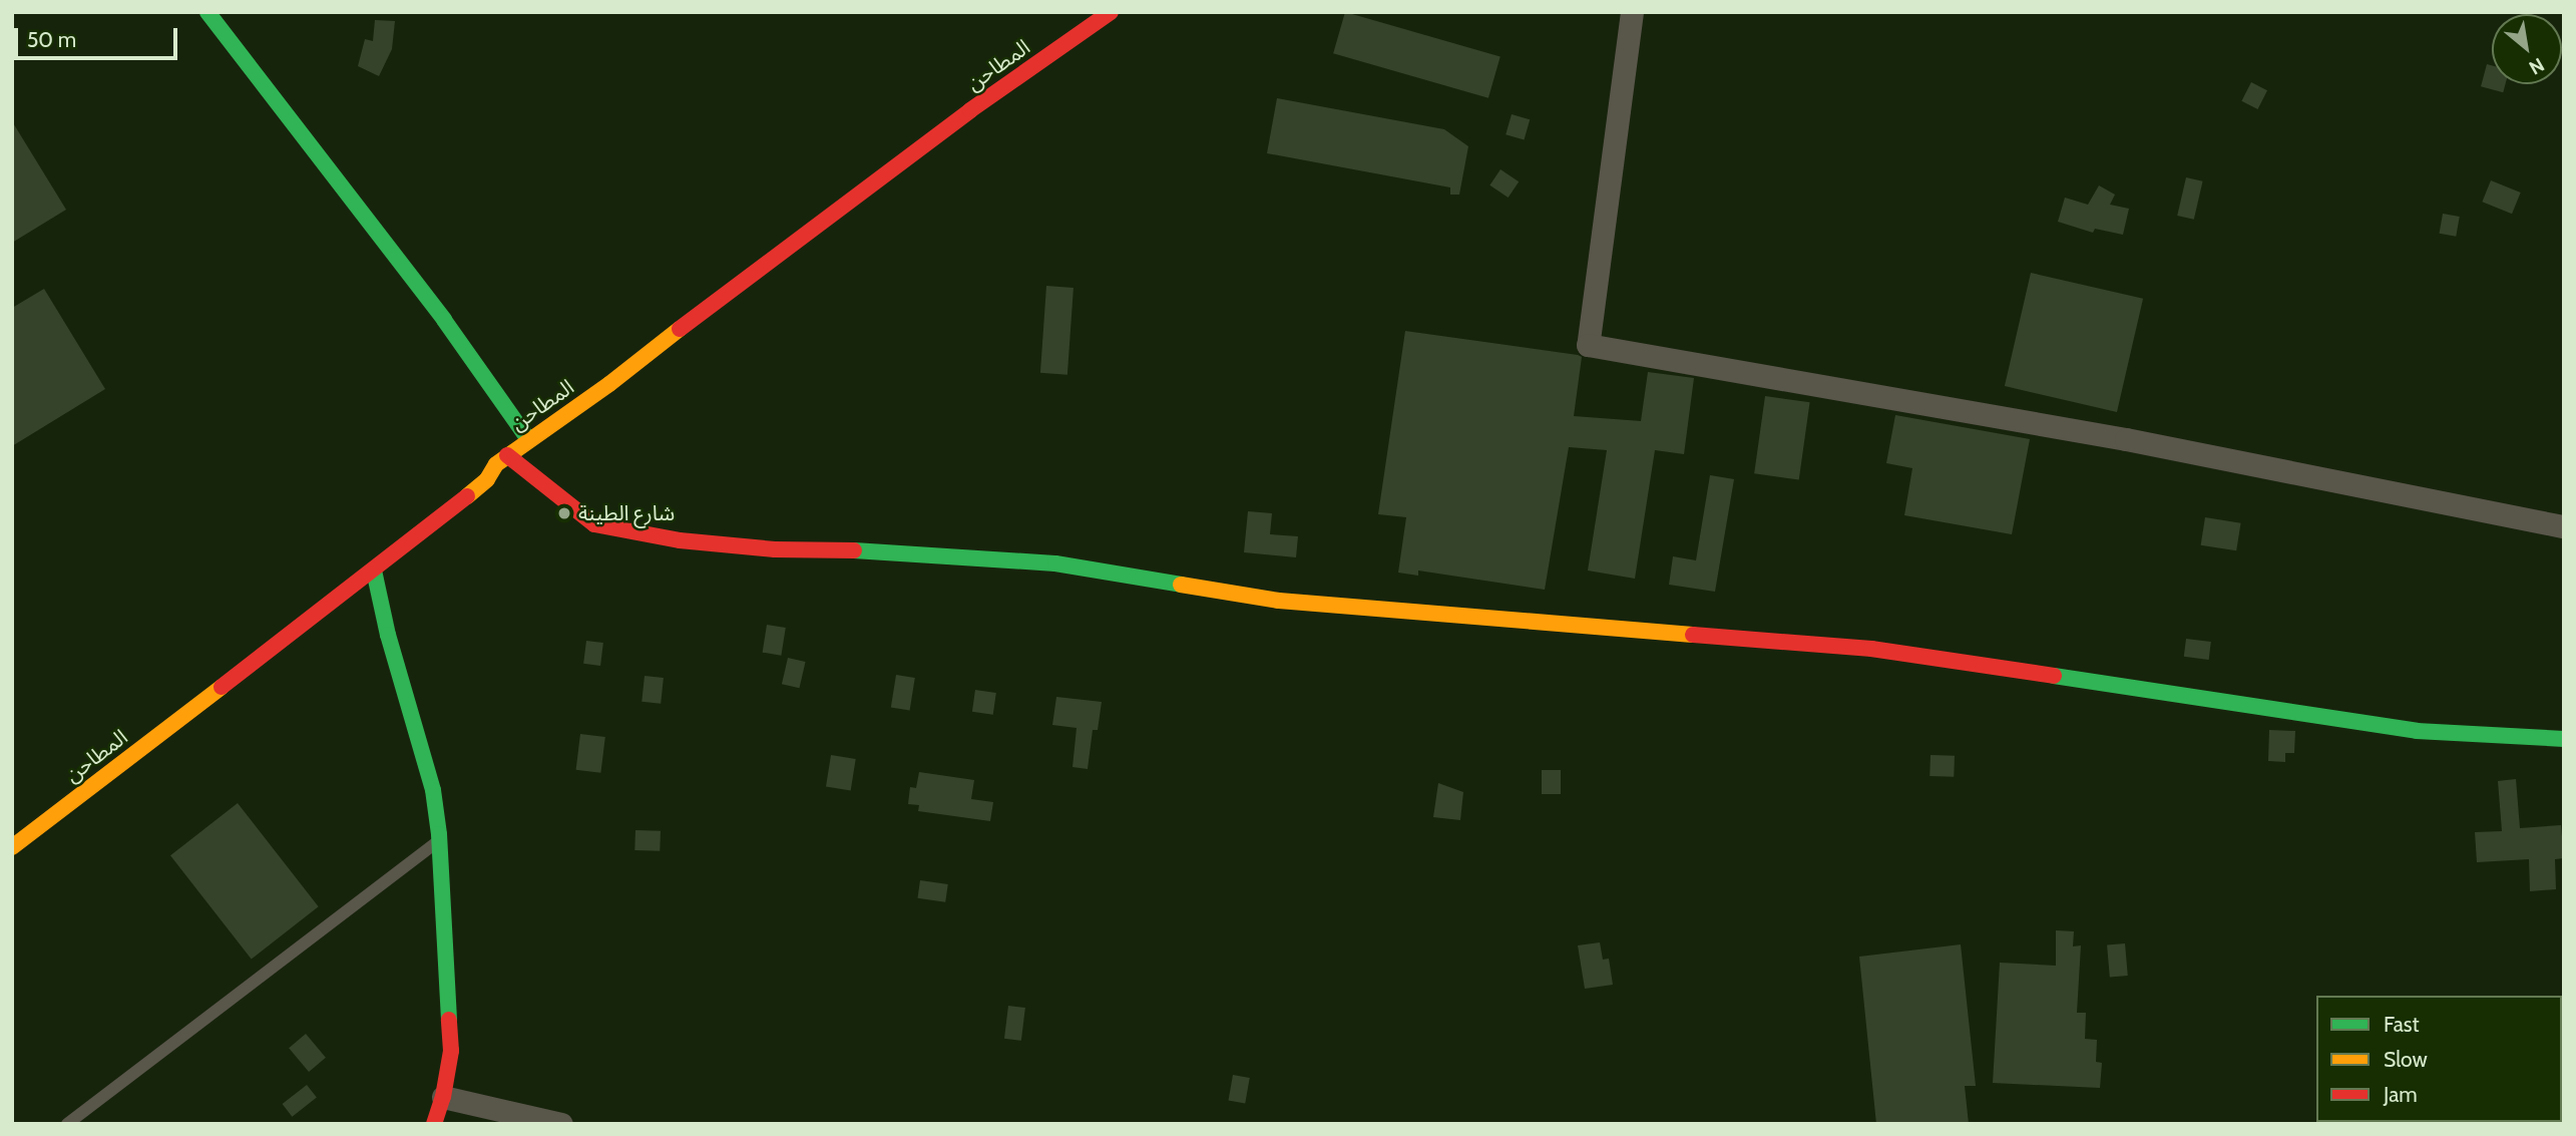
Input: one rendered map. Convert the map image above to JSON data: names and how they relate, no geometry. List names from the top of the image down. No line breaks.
{"streets":{"street":["المطاحن"]},"places":["شارع الطينة"],"legend":["Fast","Slow","Jam"],"scale_bar":"50 m","north":"bottom right"}
